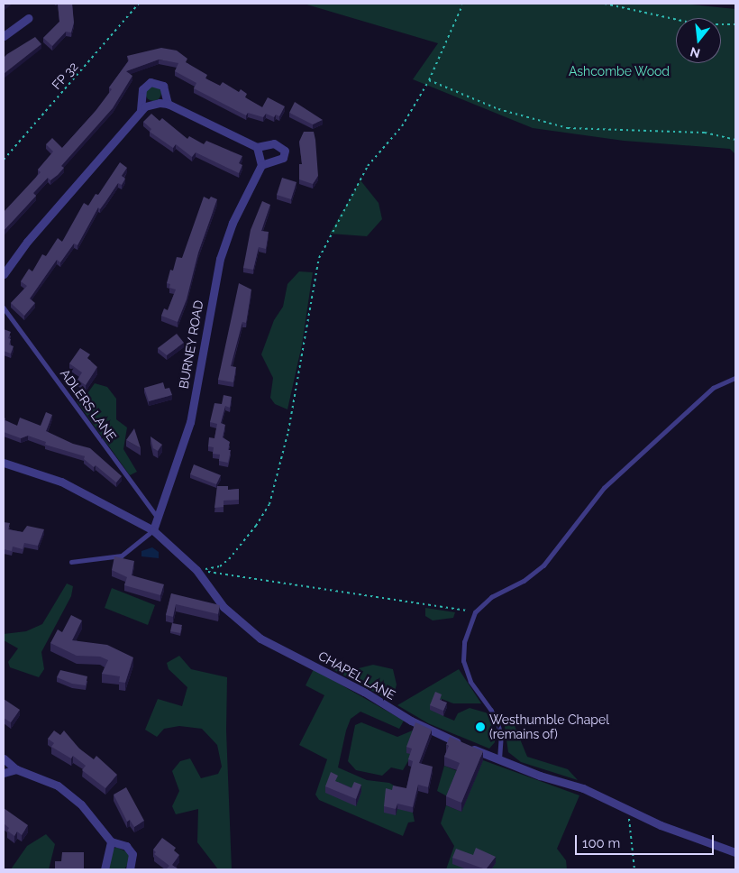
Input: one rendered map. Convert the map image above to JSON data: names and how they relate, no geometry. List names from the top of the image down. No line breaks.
{"streets":{"street":["BURNEY ROAD","CHAPEL LANE"],"lane":["ADLERS LANE"],"path":["FP 32"]},"crossings":[["BURNEY ROAD","ADLERS LANE"],["BURNEY ROAD","CHAPEL LANE"]],"parks":["Ashcombe Wood"],"places":["Westhumble Chapel (remains of)"],"scale_bar":"100 m","north":"bottom"}
